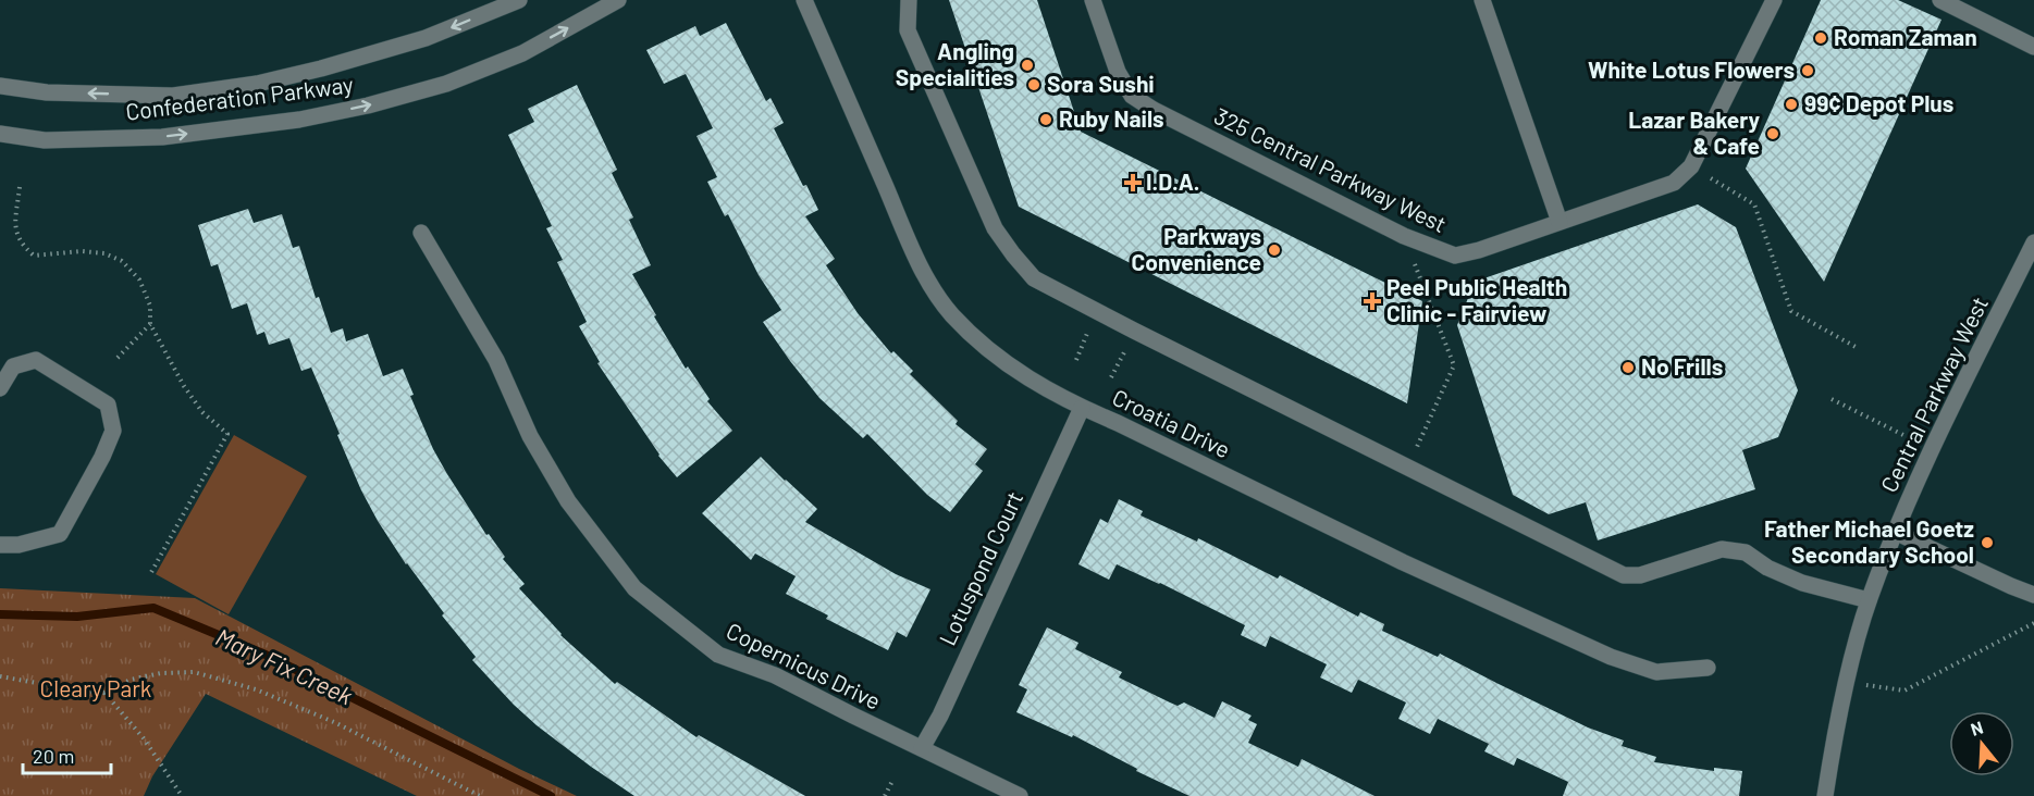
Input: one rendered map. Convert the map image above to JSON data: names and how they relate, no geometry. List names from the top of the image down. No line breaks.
{"streets":{"street":["Confederation Parkway","325 Central Parkway West","Central Parkway West","Croatia Drive","Lotuspond Court","Copernicus Drive"]},"crossings":[["Croatia Drive","Lotuspond Court"],["Lotuspond Court","Copernicus Drive"]],"water":["Mary Fix Creek"],"parks":["Cleary Park"],"places":{"other":["Roman Zaman","Angling Specialities","White Lotus Flowers","Sora Sushi","99¢ Depot Plus","Ruby Nails","Lazar Bakery & Cafe","Parkways Convenience","No Frills","Father Michael Goetz Secondary School"],"health":["I.D.A.","Peel Public Health Clinic - Fairview"]},"scale_bar":"20 m","north":"top"}
